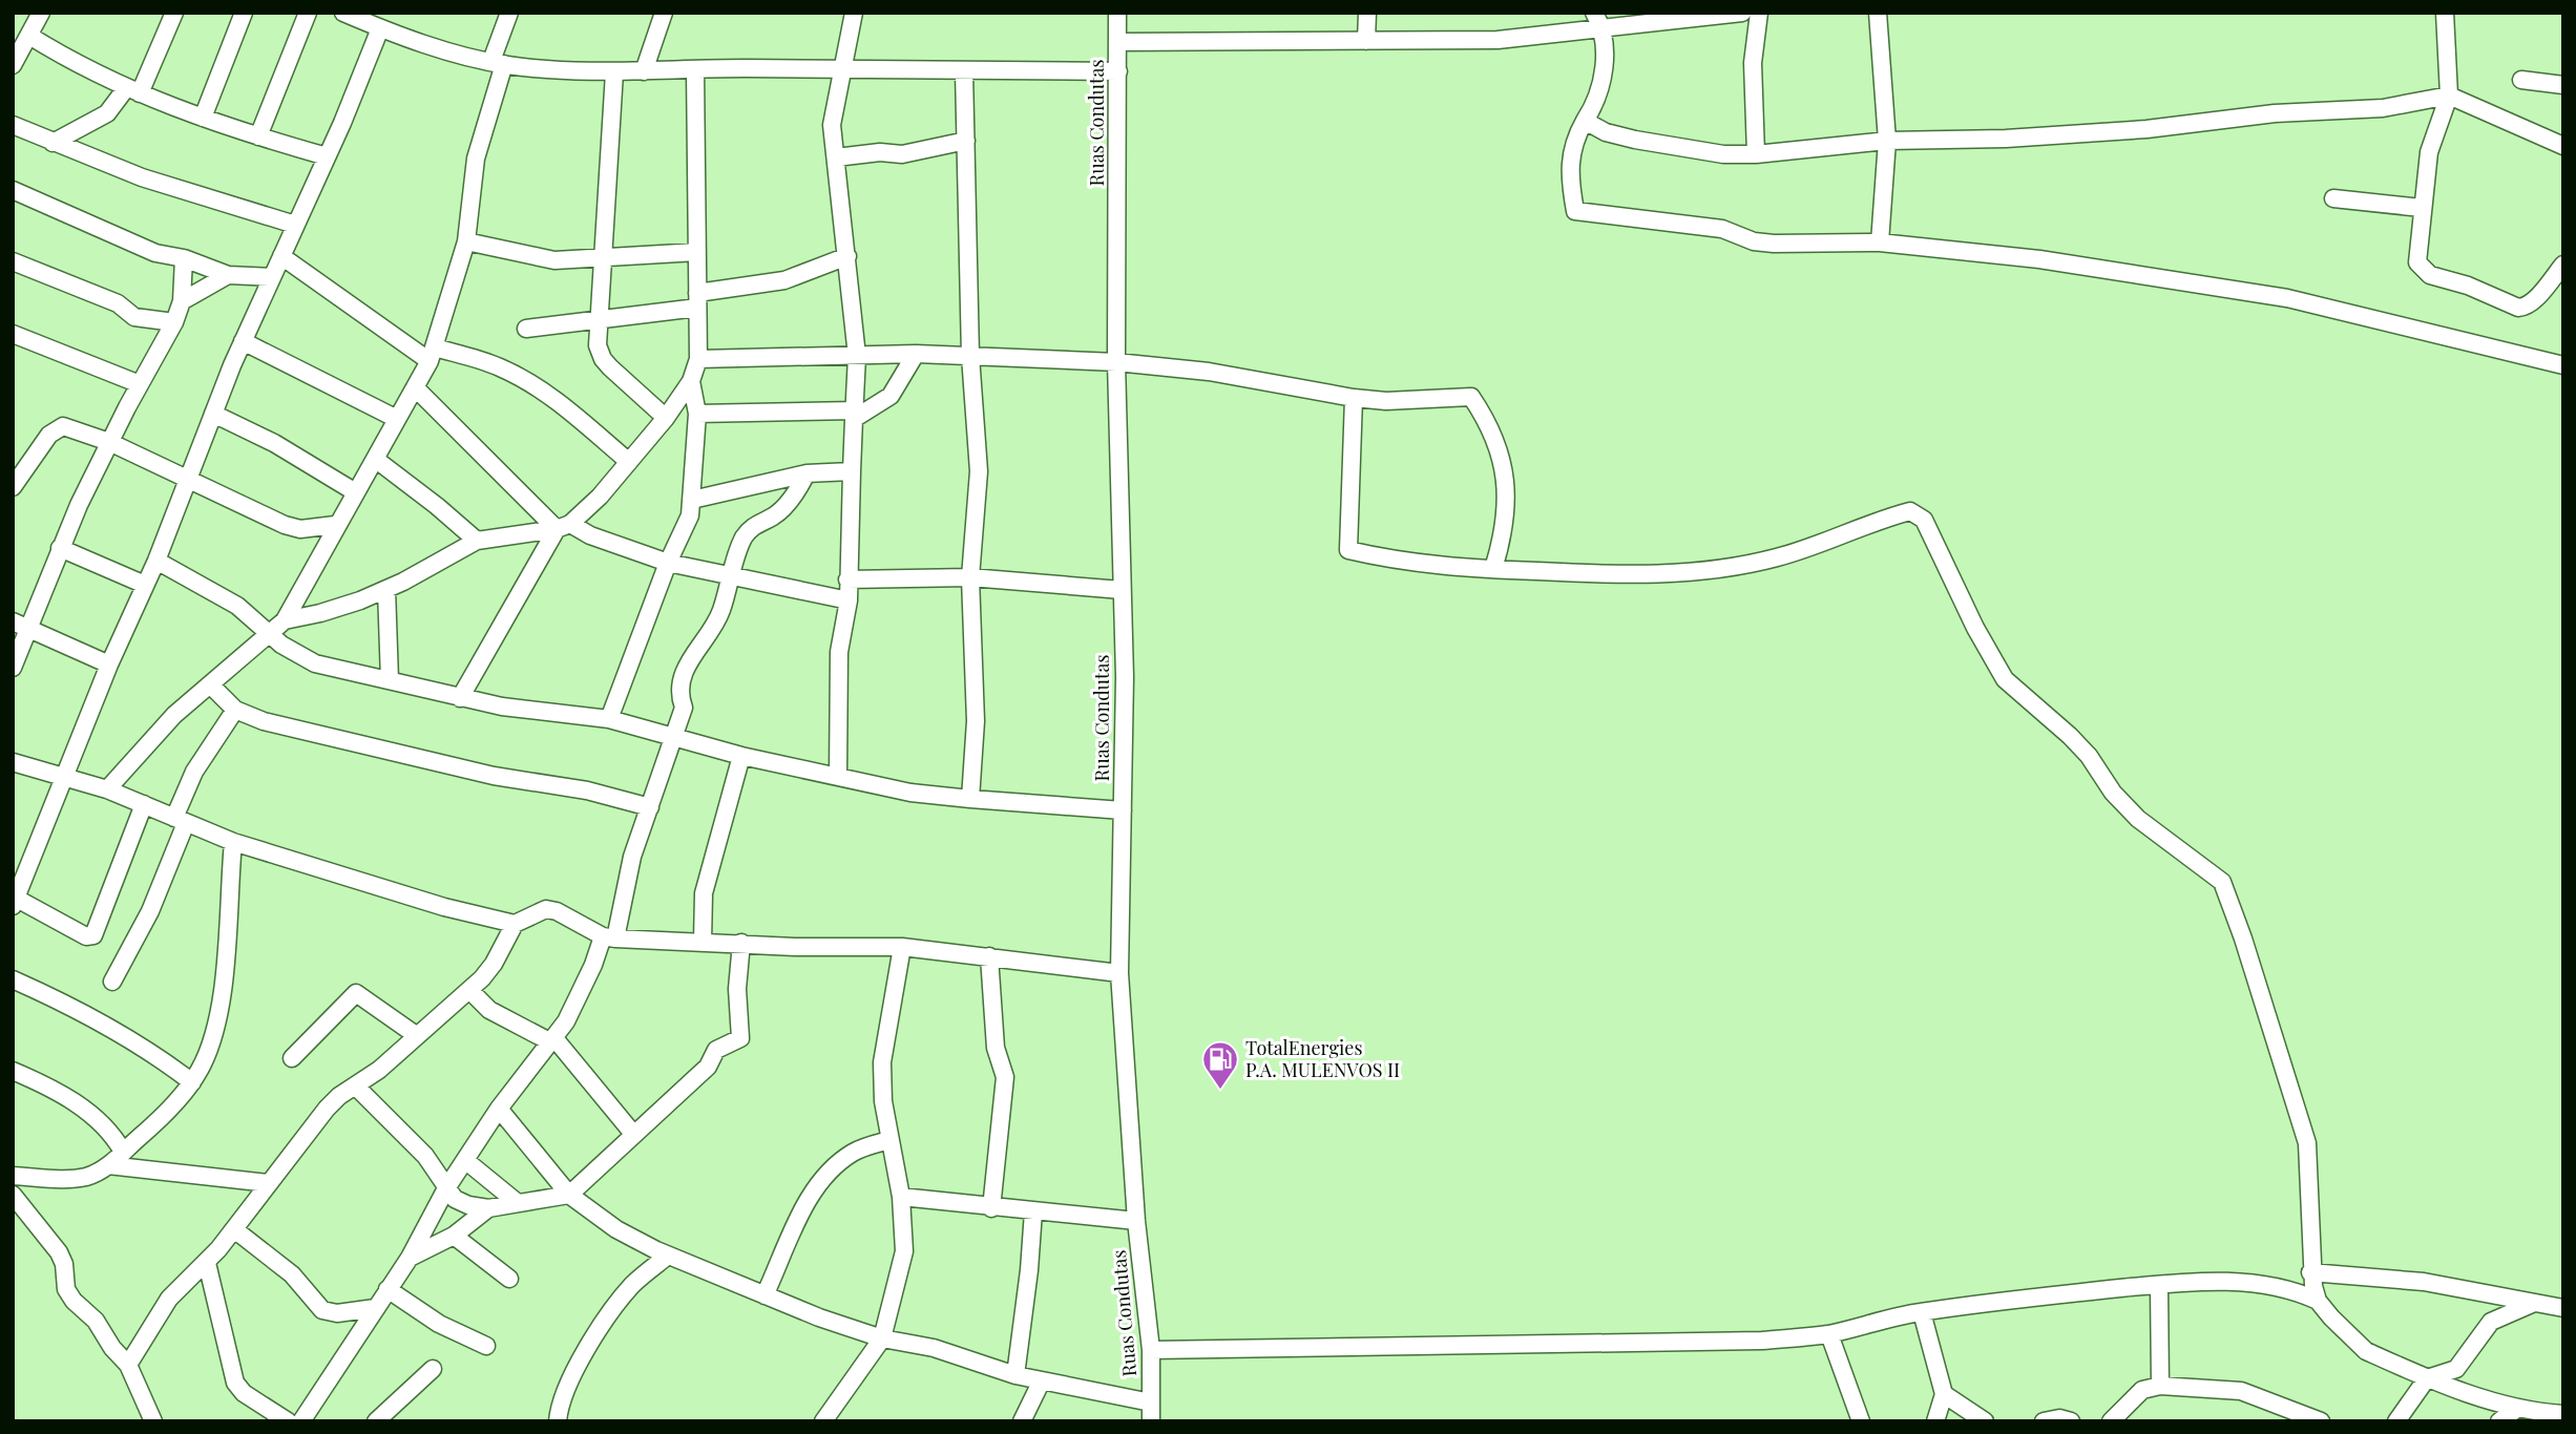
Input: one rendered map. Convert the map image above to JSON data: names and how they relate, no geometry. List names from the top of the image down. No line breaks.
{"streets":{"street":["Ruas Condutas"]},"places":{"fuel station":["TotalEnergies P.A. MULENVOS II"]}}
